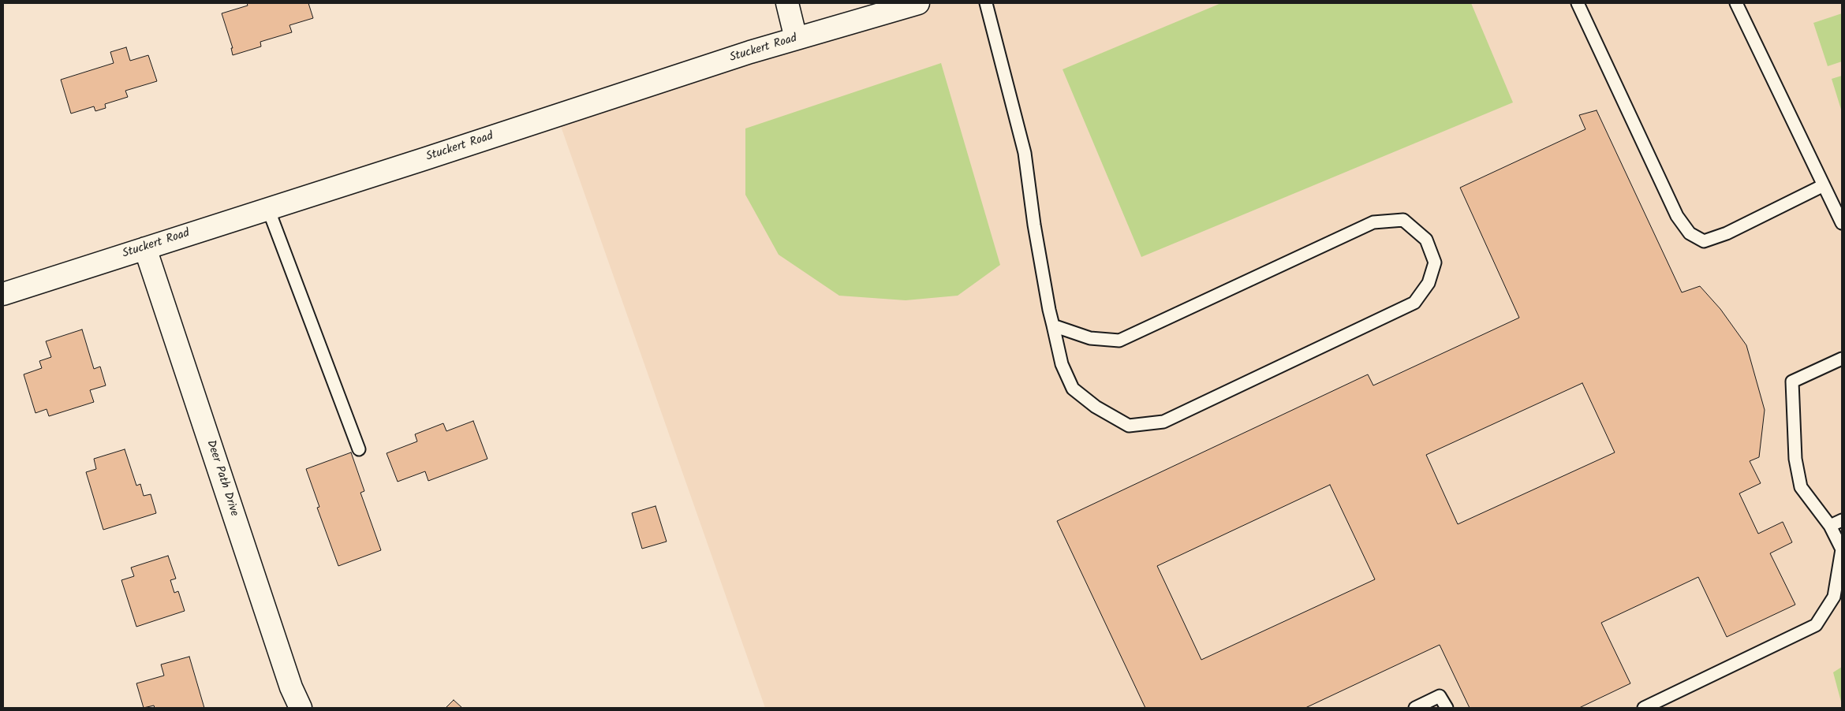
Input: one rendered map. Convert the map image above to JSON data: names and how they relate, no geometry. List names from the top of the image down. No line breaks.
{"streets":{"street":["Stuckert Road","Deer Path Drive"]},"crossings":[["Stuckert Road","Deer Path Drive"]]}
